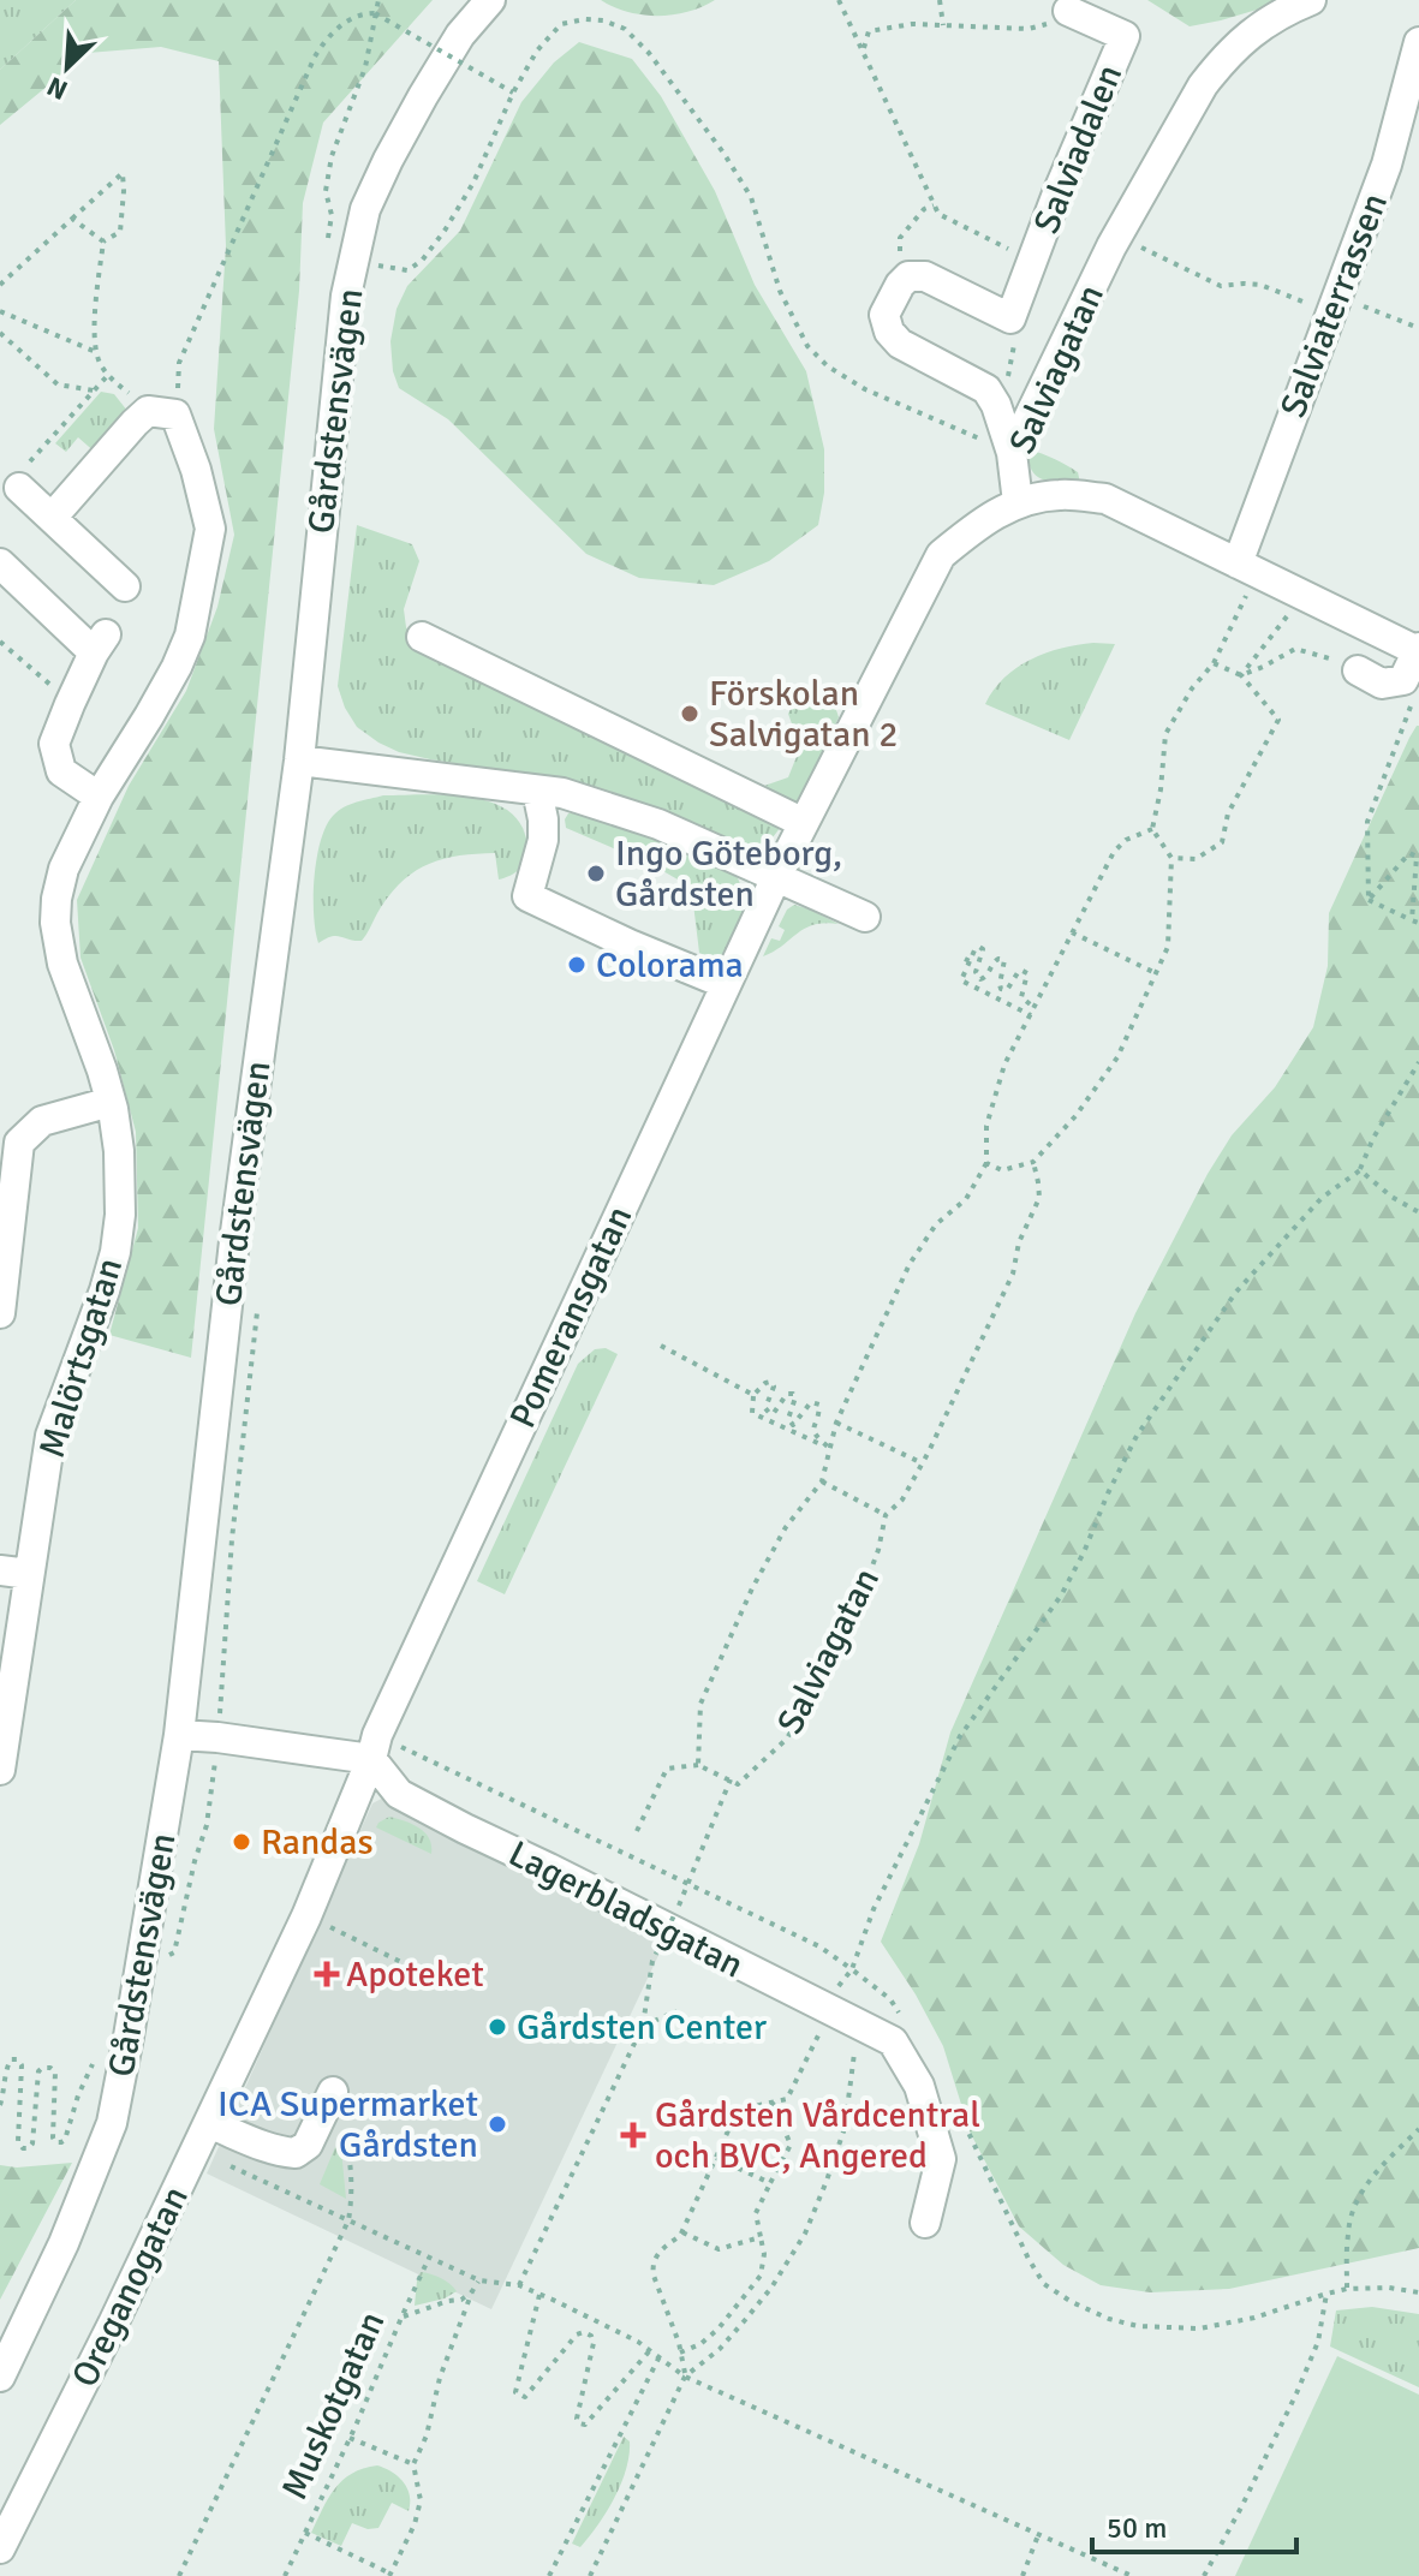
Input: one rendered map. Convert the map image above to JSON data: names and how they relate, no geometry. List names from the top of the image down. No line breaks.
{"streets":{"street":["Salviadalen","Salviaterrassen","Salviagatan","Gårdstensvägen","Pomeransgatan","Malörtsgatan","Lagerbladsgatan","Oreganogatan"],"path":["Muskotgatan"]},"crossings":[["Salviagatan","Pomeransgatan"],["Pomeransgatan","Lagerbladsgatan"],["Pomeransgatan","Oreganogatan"],["Lagerbladsgatan","Oreganogatan"]],"places":{"other":["Förskolan Salvigatan 2","Ingo Göteborg, Gårdsten","Colorama","Randas","Gårdsten Center","ICA Supermarket Gårdsten"],"health":["Apoteket","Gårdsten Vårdcentral och BVC, Angered"]},"scale_bar":"50 m","north":"bottom left"}
